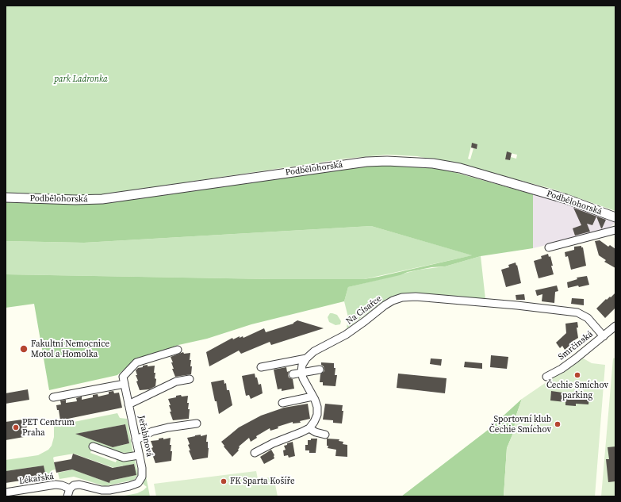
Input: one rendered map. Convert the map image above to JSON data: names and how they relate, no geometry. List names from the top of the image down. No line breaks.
{"streets":{"street":["Podbělohorská","Na Císařce","Smrčinská","Jeřabinová","Lékařská"]},"crossings":[["Na Císařce","Smrčinská"],["Jeřabinová","Lékařská"]],"parks":["park Ladronka"],"places":["Fakultní Nemocnice Motol a Homolka","Čechie Smíchov parking","Sportovní klub Čechie Smíchov","PET Centrum Praha","FK Sparta Košíře"]}
